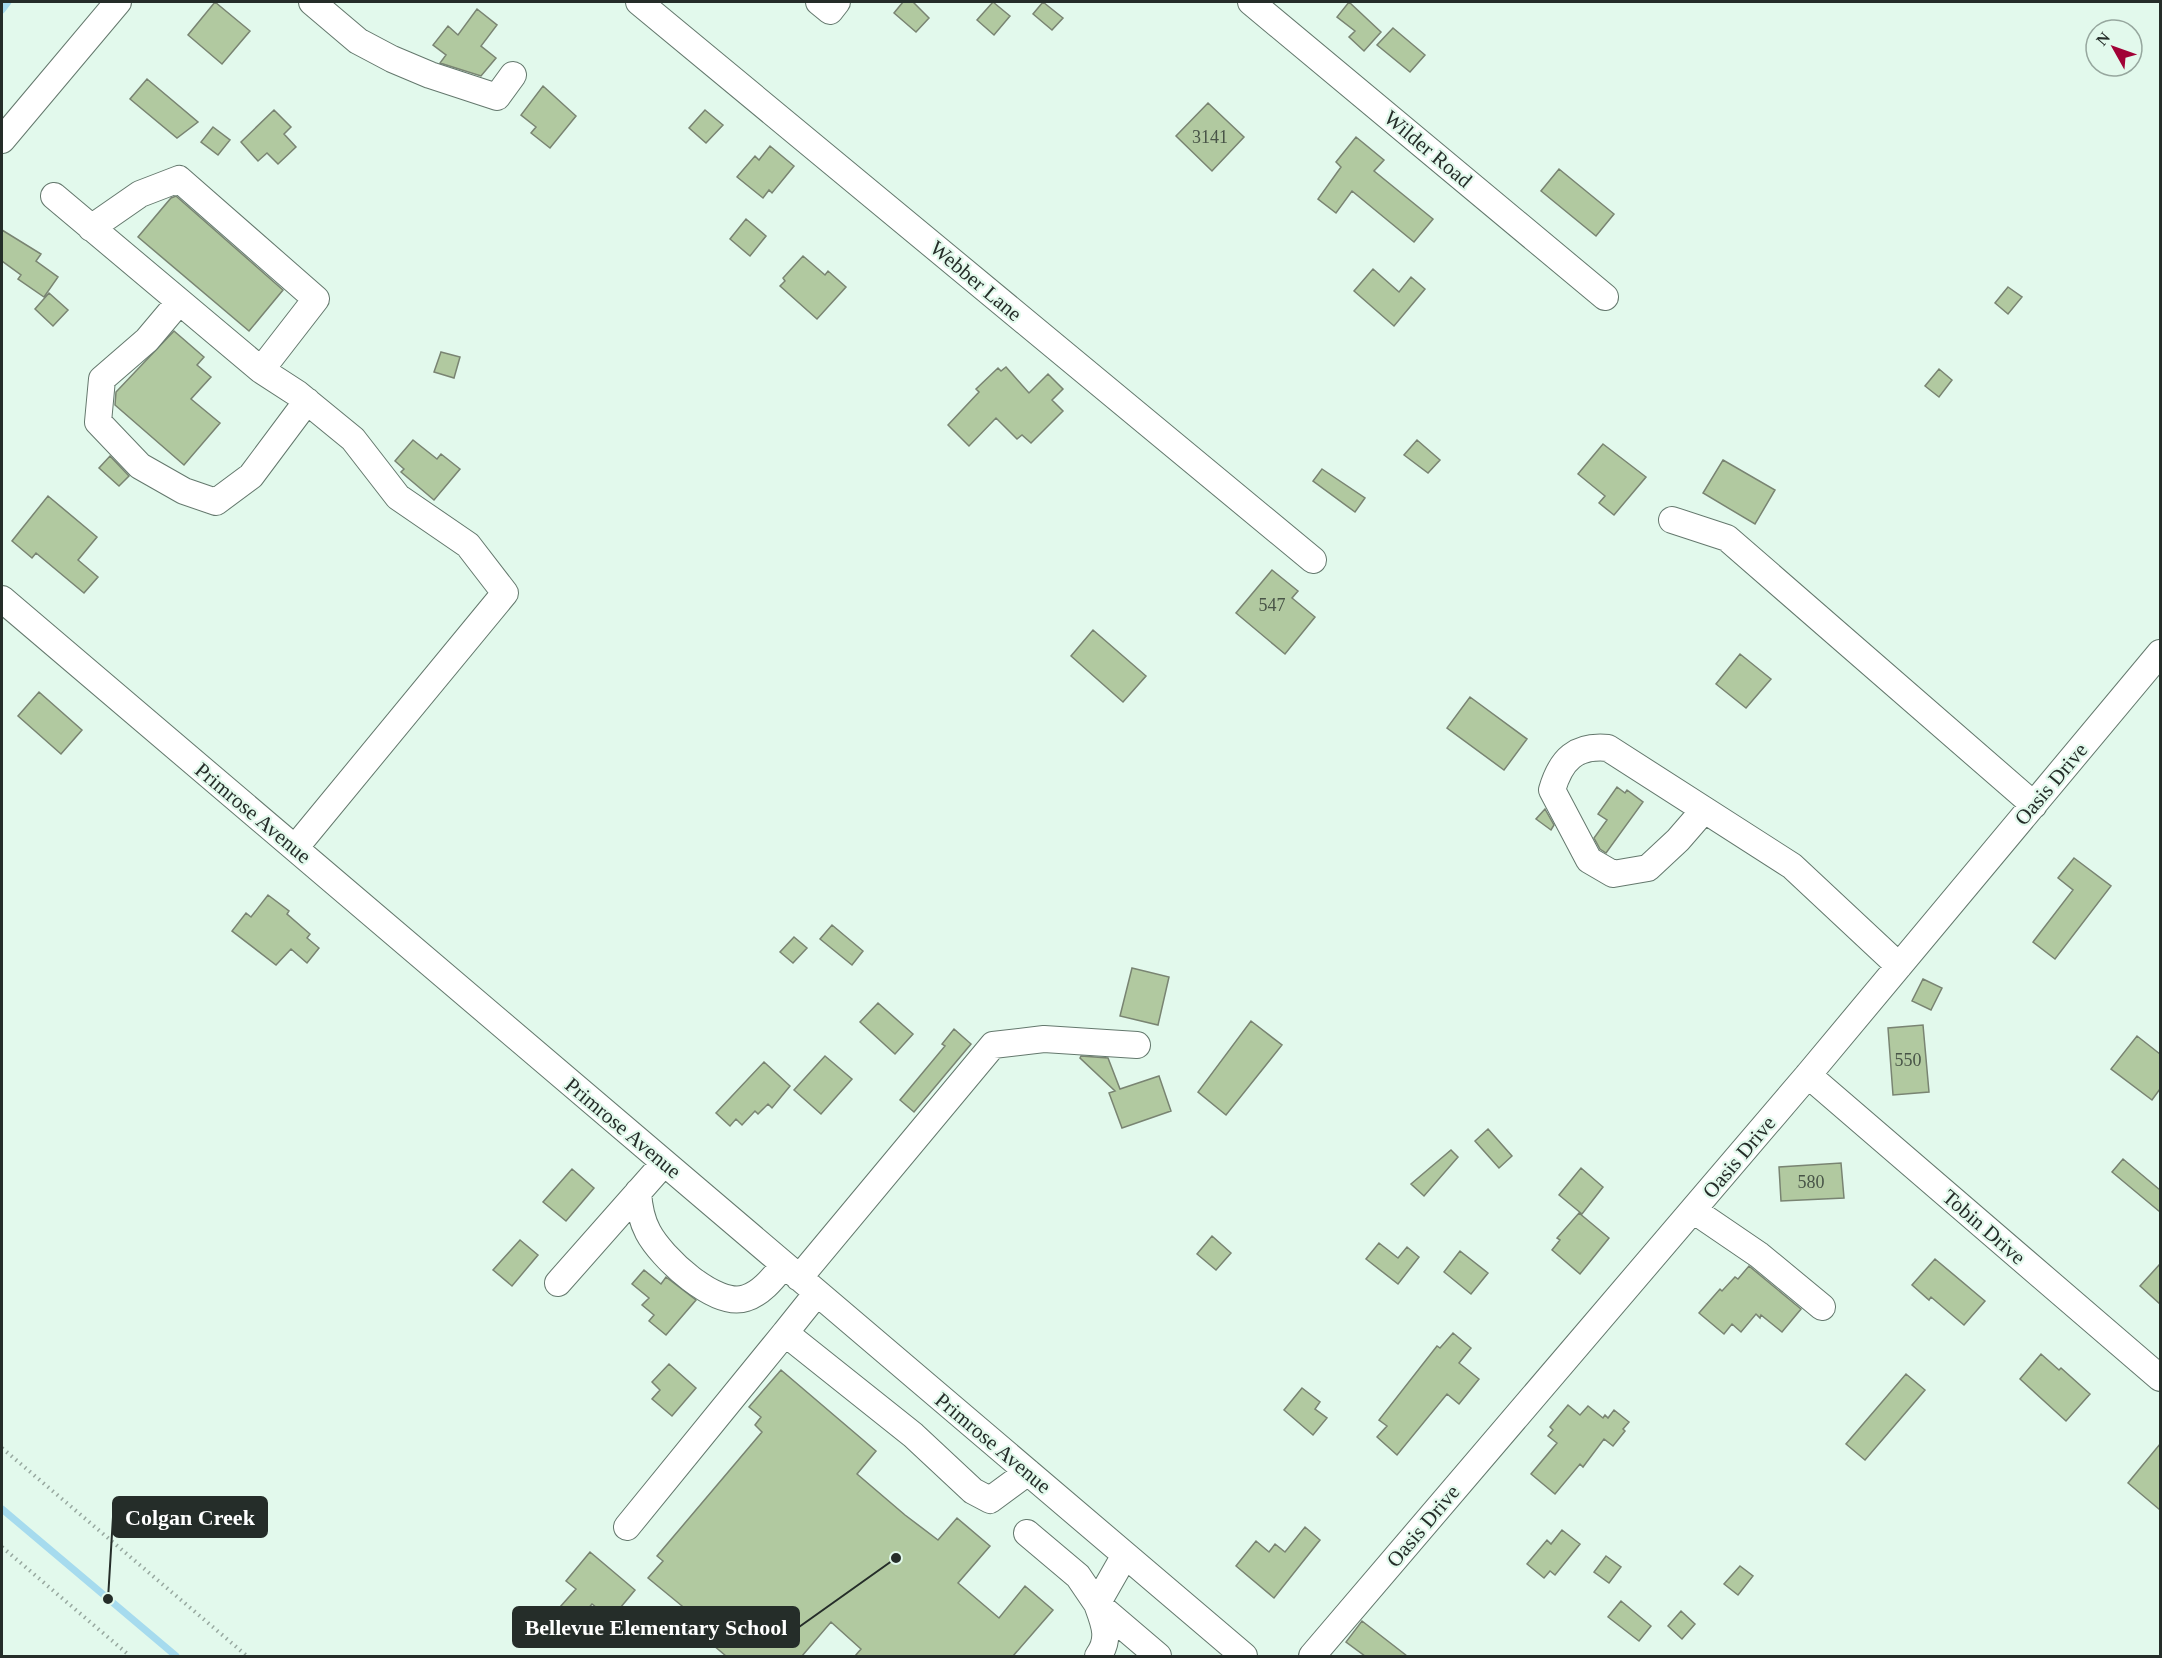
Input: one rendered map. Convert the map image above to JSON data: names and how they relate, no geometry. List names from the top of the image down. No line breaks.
{"streets":{"street":["Wilder Road","Webber Lane","Oasis Drive","Primrose Avenue","Tobin Drive"]},"crossings":[["Oasis Drive","Tobin Drive"]],"places":["Bellevue Elementary School","Colgan Creek"],"house_numbers":["3141","547","550","580"],"north":"top left"}
